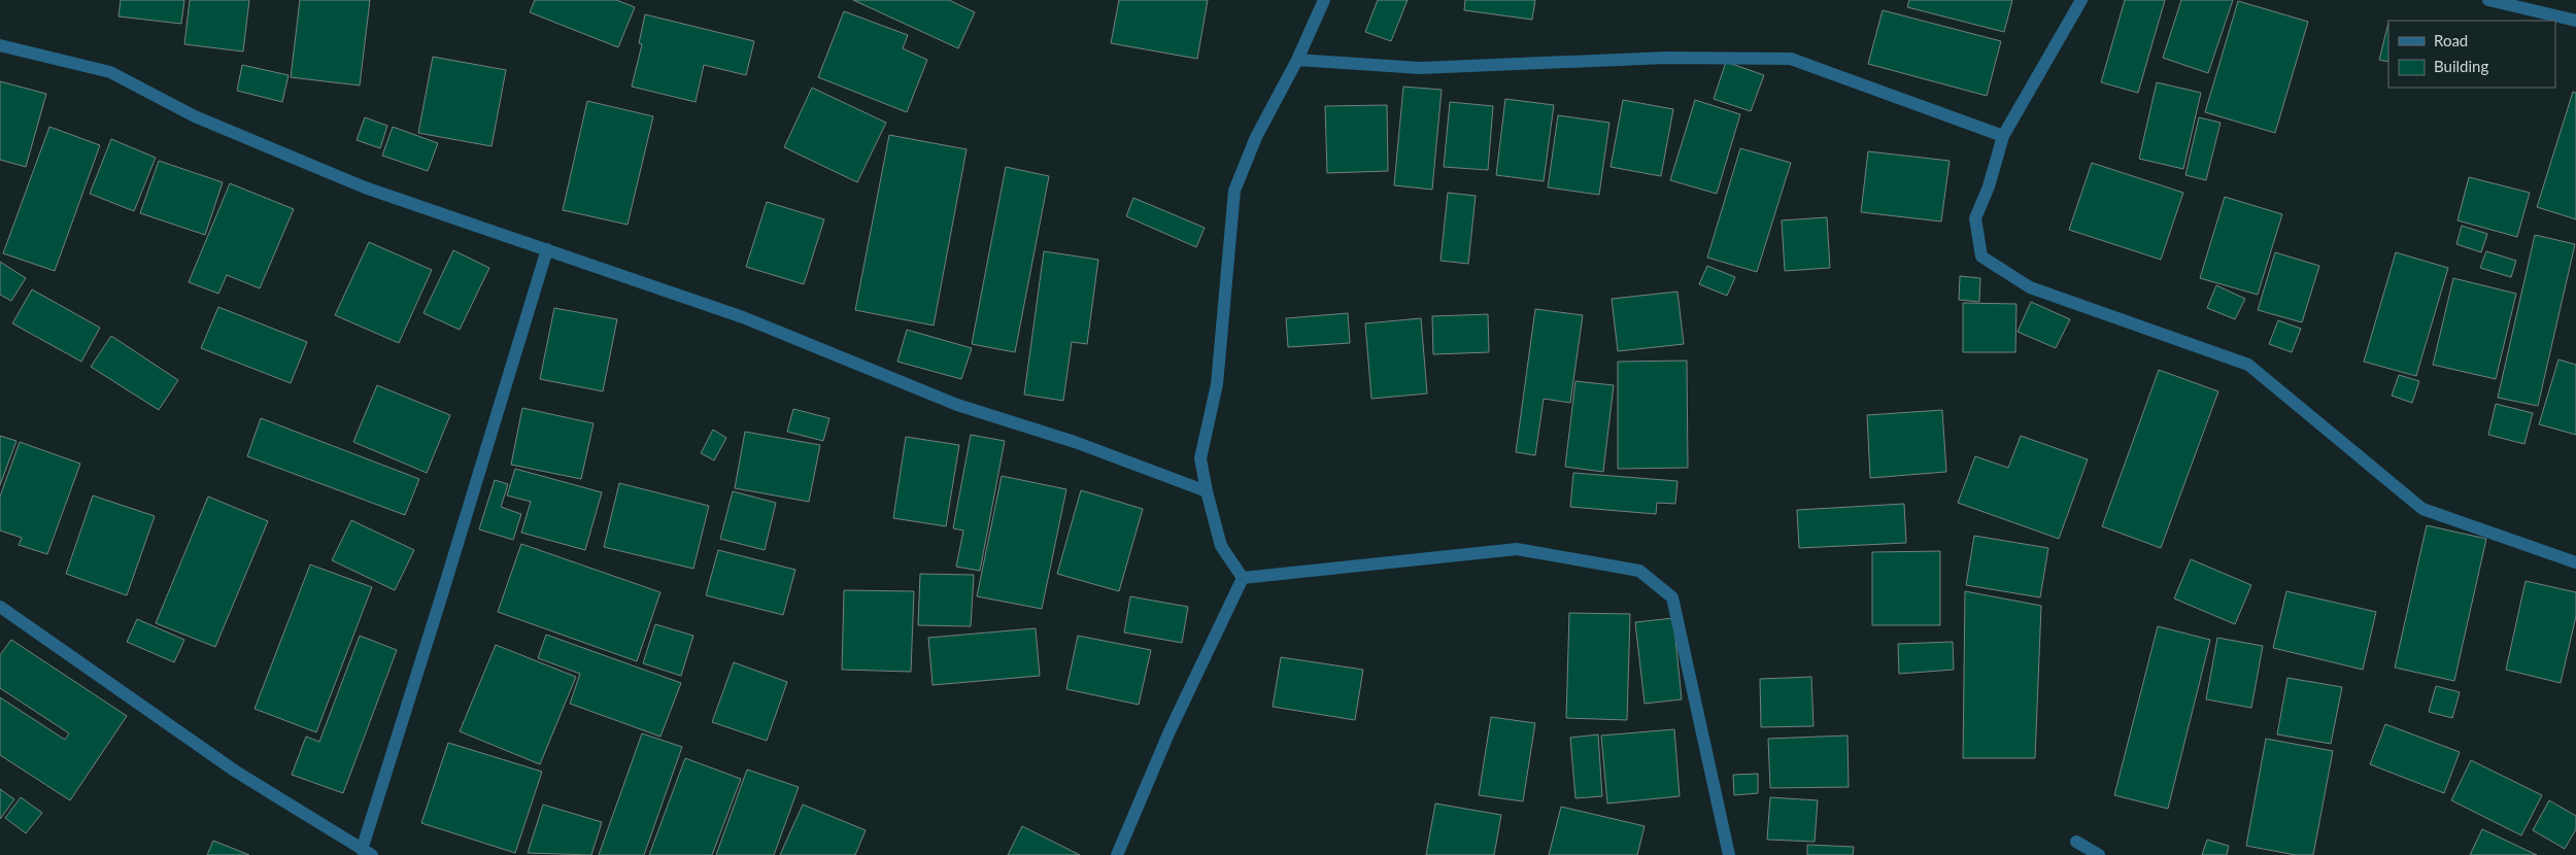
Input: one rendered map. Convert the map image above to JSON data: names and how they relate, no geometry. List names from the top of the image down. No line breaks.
{"legend":["Road","Building"]}
